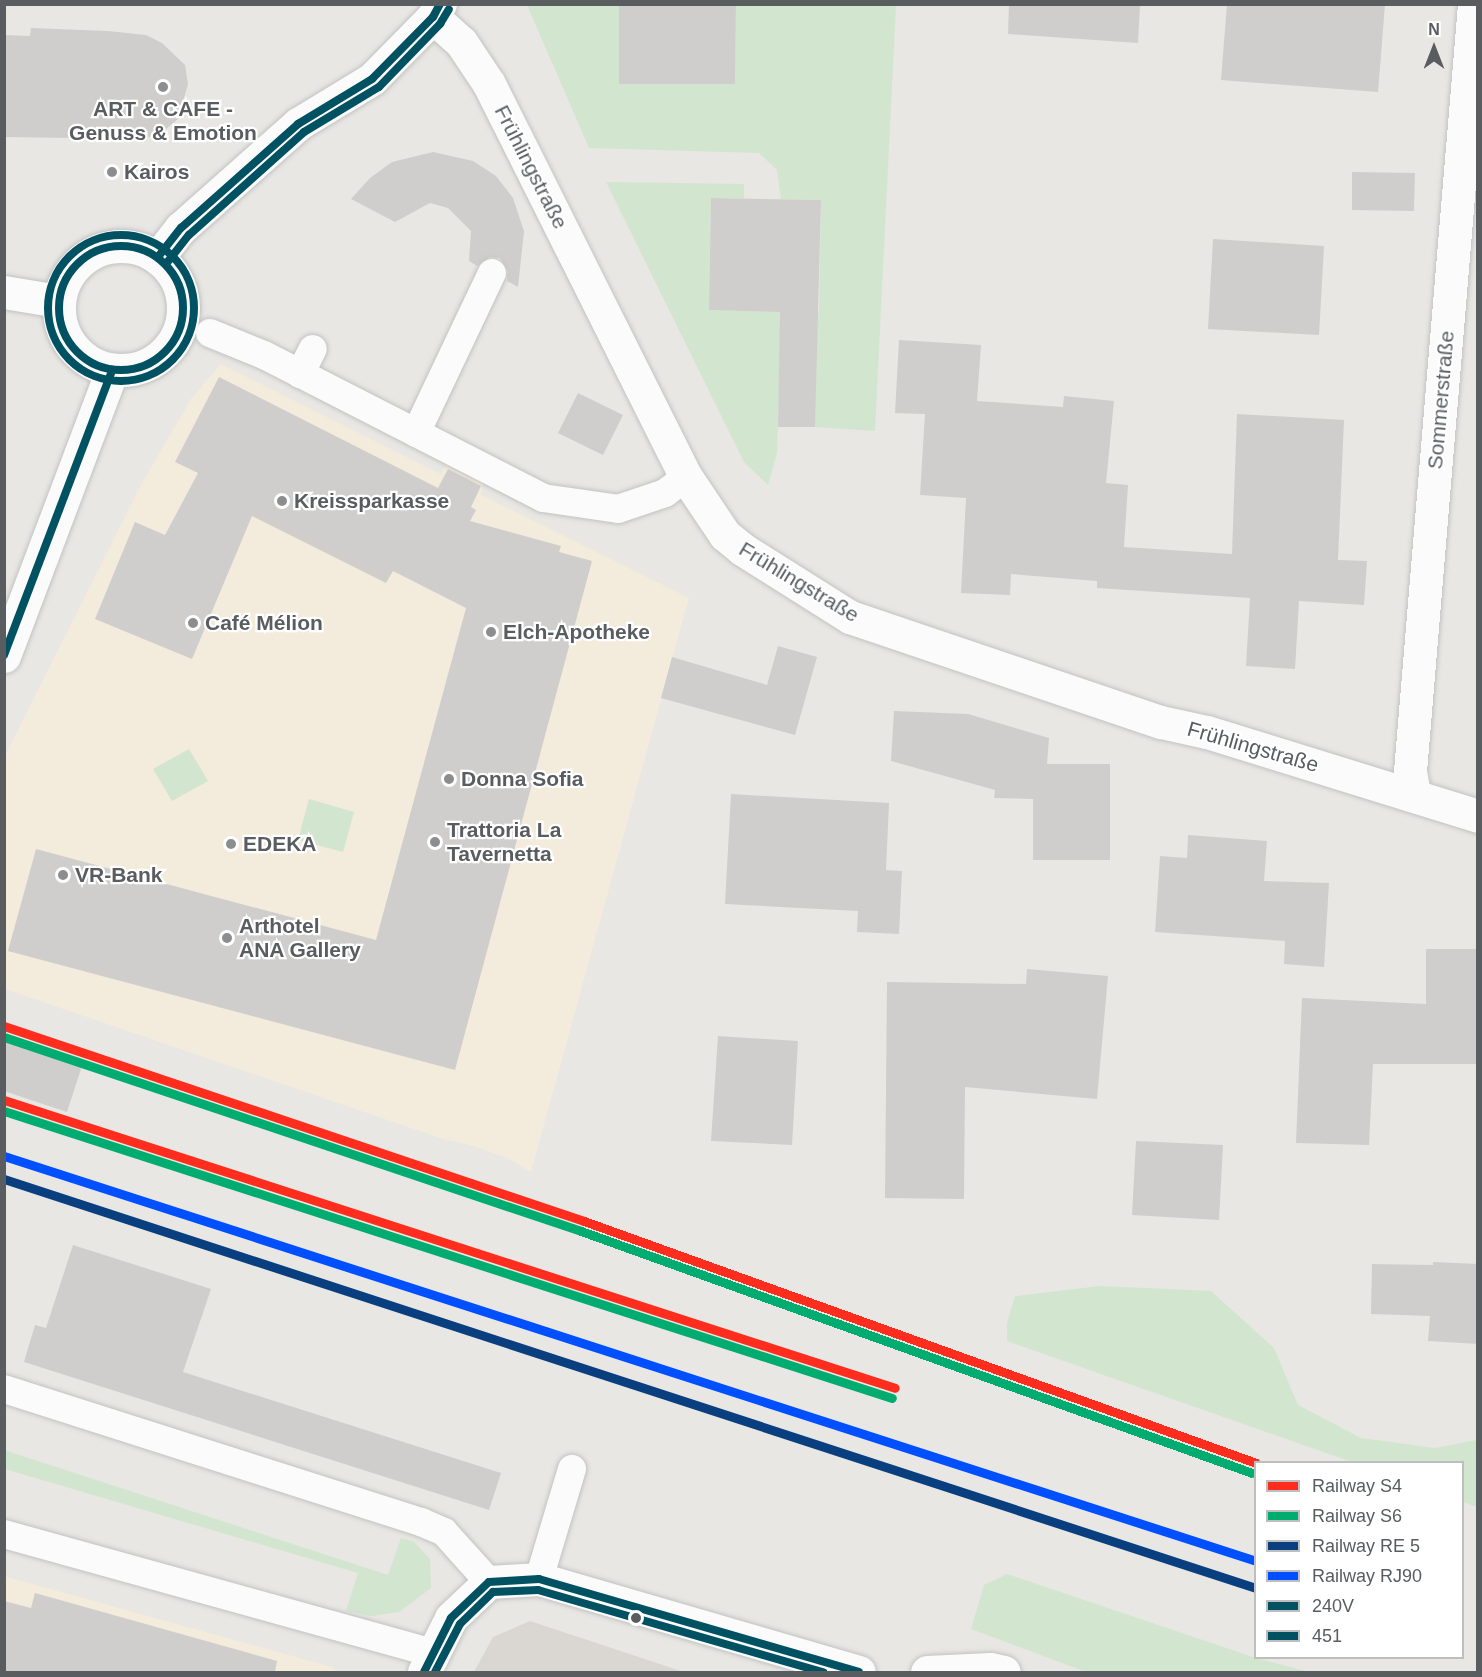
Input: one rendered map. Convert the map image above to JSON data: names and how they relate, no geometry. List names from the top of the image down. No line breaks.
{"streets":{"street":["Frühlingstraße","Sommerstraße"]},"crossings":[["Frühlingstraße","Sommerstraße"]],"places":["ART & CAFE - Genuss & Emotion","Kairos","Kreissparkasse","Café Mélion","Elch-Apotheke","Donna Sofia","Trattoria La Tavernetta","EDEKA","VR-Bank","Arthotel ANA Gallery"],"lines":["transit line 240V","transit line 451","rail line S4","rail line S6","rail line RJ90"],"legend":["Railway S4","Railway S6","Railway RE 5","Railway RJ90","240V","451"],"north":"top"}
